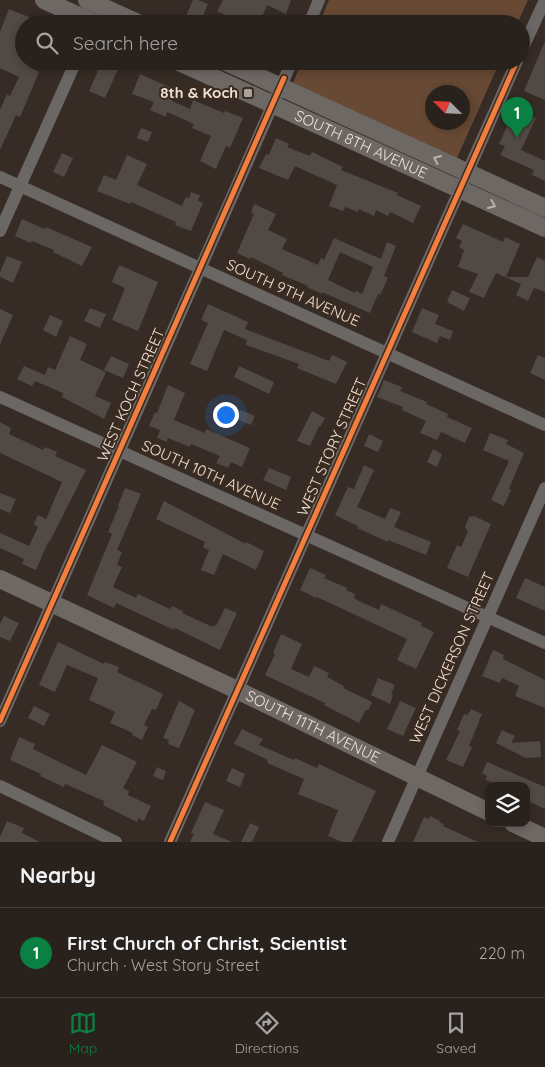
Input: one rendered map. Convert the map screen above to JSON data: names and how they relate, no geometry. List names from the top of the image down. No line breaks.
{"streets":{"street":["SOUTH 8TH AVENUE","SOUTH 9TH AVENUE","WEST KOCH STREET","WEST STORY STREET","SOUTH 10TH AVENUE","WEST DICKERSON STREET","SOUTH 11TH AVENUE"]},"crossings":[["SOUTH 8TH AVENUE","WEST KOCH STREET"],["SOUTH 8TH AVENUE","WEST STORY STREET"],["SOUTH 9TH AVENUE","WEST KOCH STREET"],["SOUTH 9TH AVENUE","WEST STORY STREET"],["WEST KOCH STREET","SOUTH 10TH AVENUE"],["WEST KOCH STREET","SOUTH 11TH AVENUE"],["WEST STORY STREET","SOUTH 10TH AVENUE"],["WEST STORY STREET","SOUTH 11TH AVENUE"],["SOUTH 10TH AVENUE","WEST DICKERSON STREET"],["WEST DICKERSON STREET","SOUTH 11TH AVENUE"]],"places":{"transit":["8th & Koch"]},"north":"top left","page":{"search":"Search here","pins":"1","heading":"Nearby","list":[{"mark":"1","name":"First Church of Christ, Scientist","note":"Church · West Story Street","value":"220 m"}],"nav":["Map","Directions","Saved"]}}
